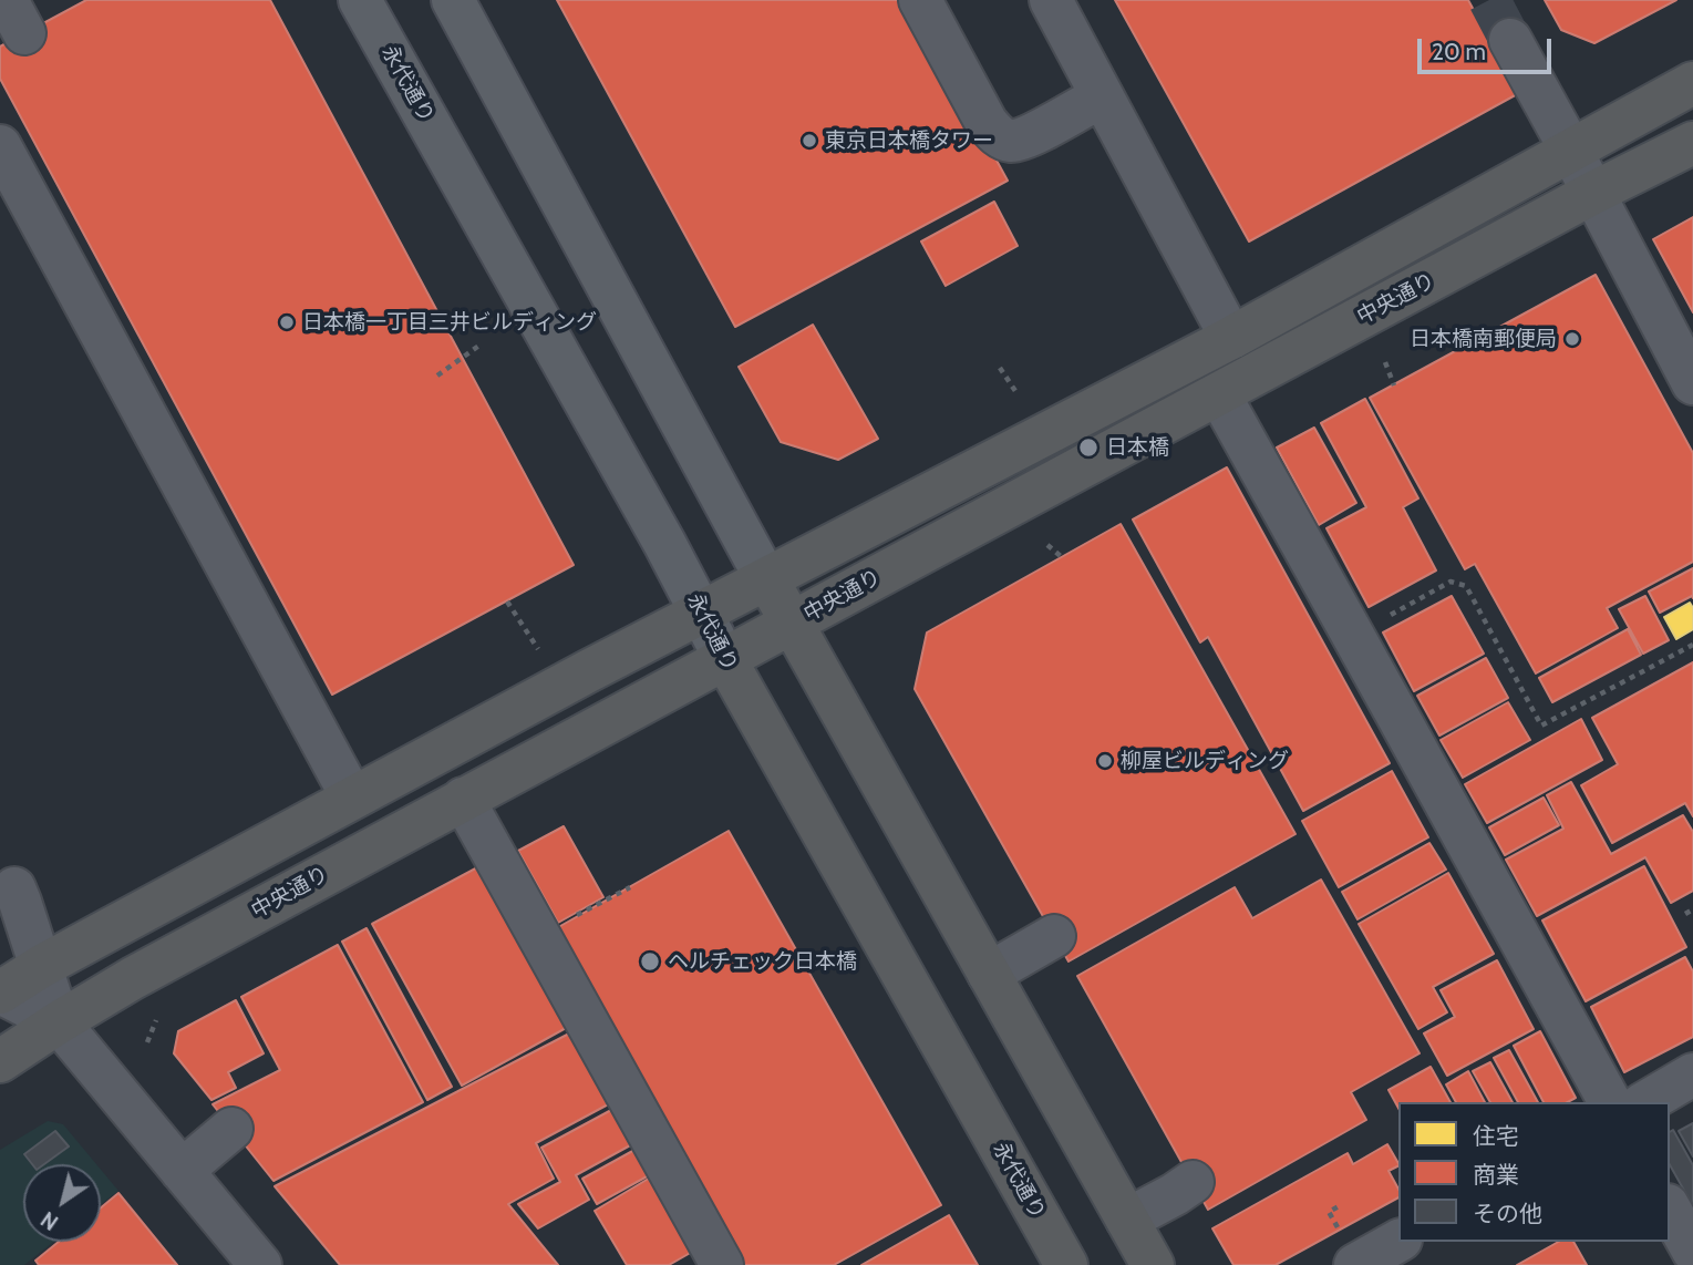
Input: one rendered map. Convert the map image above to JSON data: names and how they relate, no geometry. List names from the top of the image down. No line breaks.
{"streets":{"highway":["永代通り","中央通り"]},"crossings":[["永代通り","中央通り"]],"places":["東京日本橋タワー","日本橋一丁目三井ビルディング","日本橋南郵便局","日本橋","柳屋ビルディング","ヘルチェック日本橋"],"legend":["住宅","商業","その他"],"scale_bar":"20 m","north":"bottom left"}
